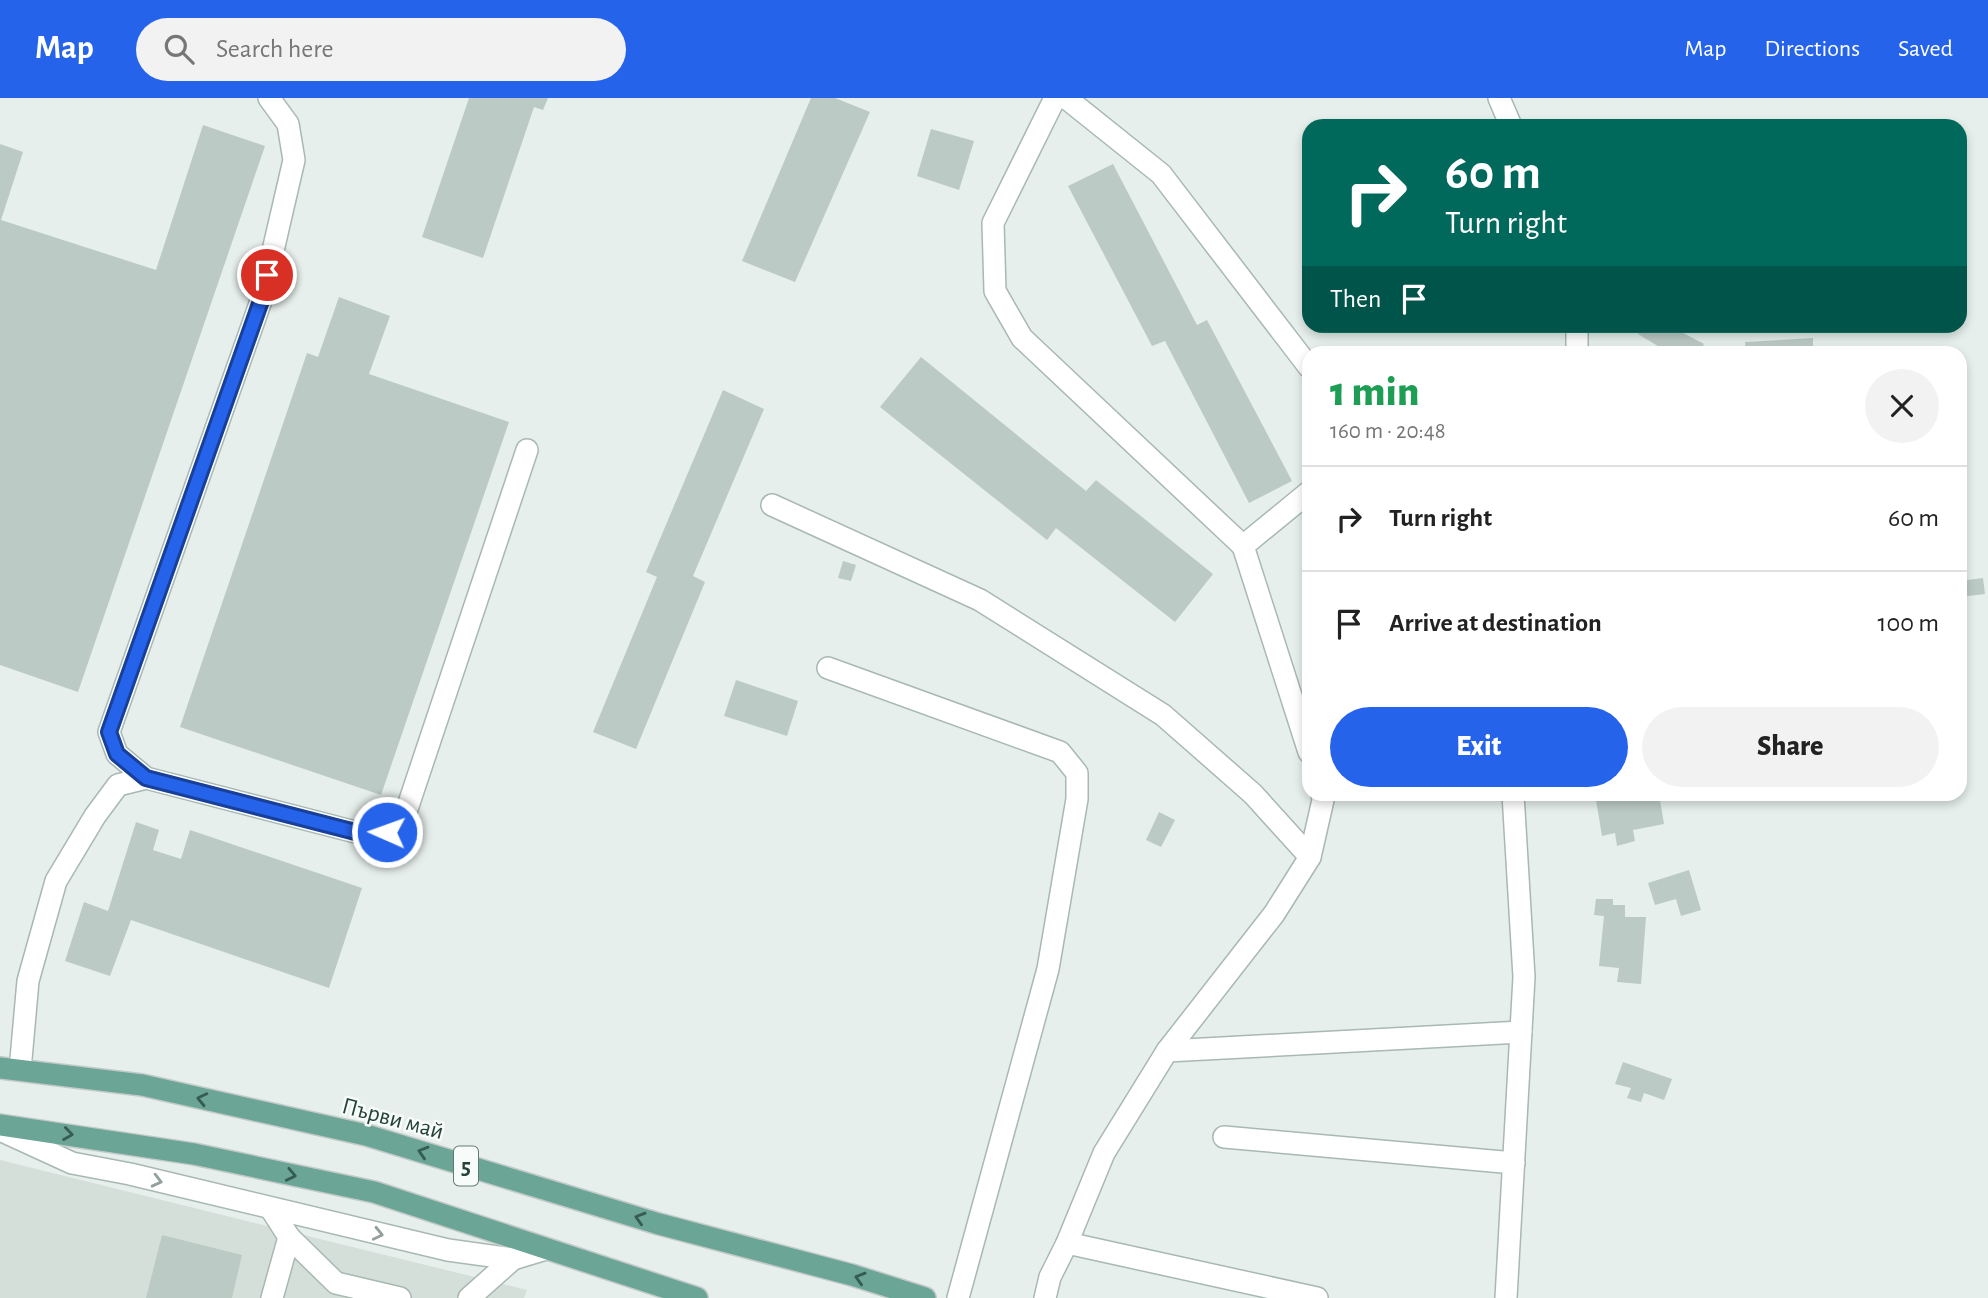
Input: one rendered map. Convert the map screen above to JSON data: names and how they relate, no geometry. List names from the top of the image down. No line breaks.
{"streets":{"main road":["Първи май","5"]},"page":{"header":"Map","search":"Search here","nav":["Map","Directions","Saved"],"turn":["60 m","Turn right"],"then":"Then","heading":["1 min","160 m · 20:48"],"list":[{"name":"Turn right","value":"60 m"},{"name":"Arrive at destination","value":"100 m"}],"buttons":["Exit","Share"]}}
